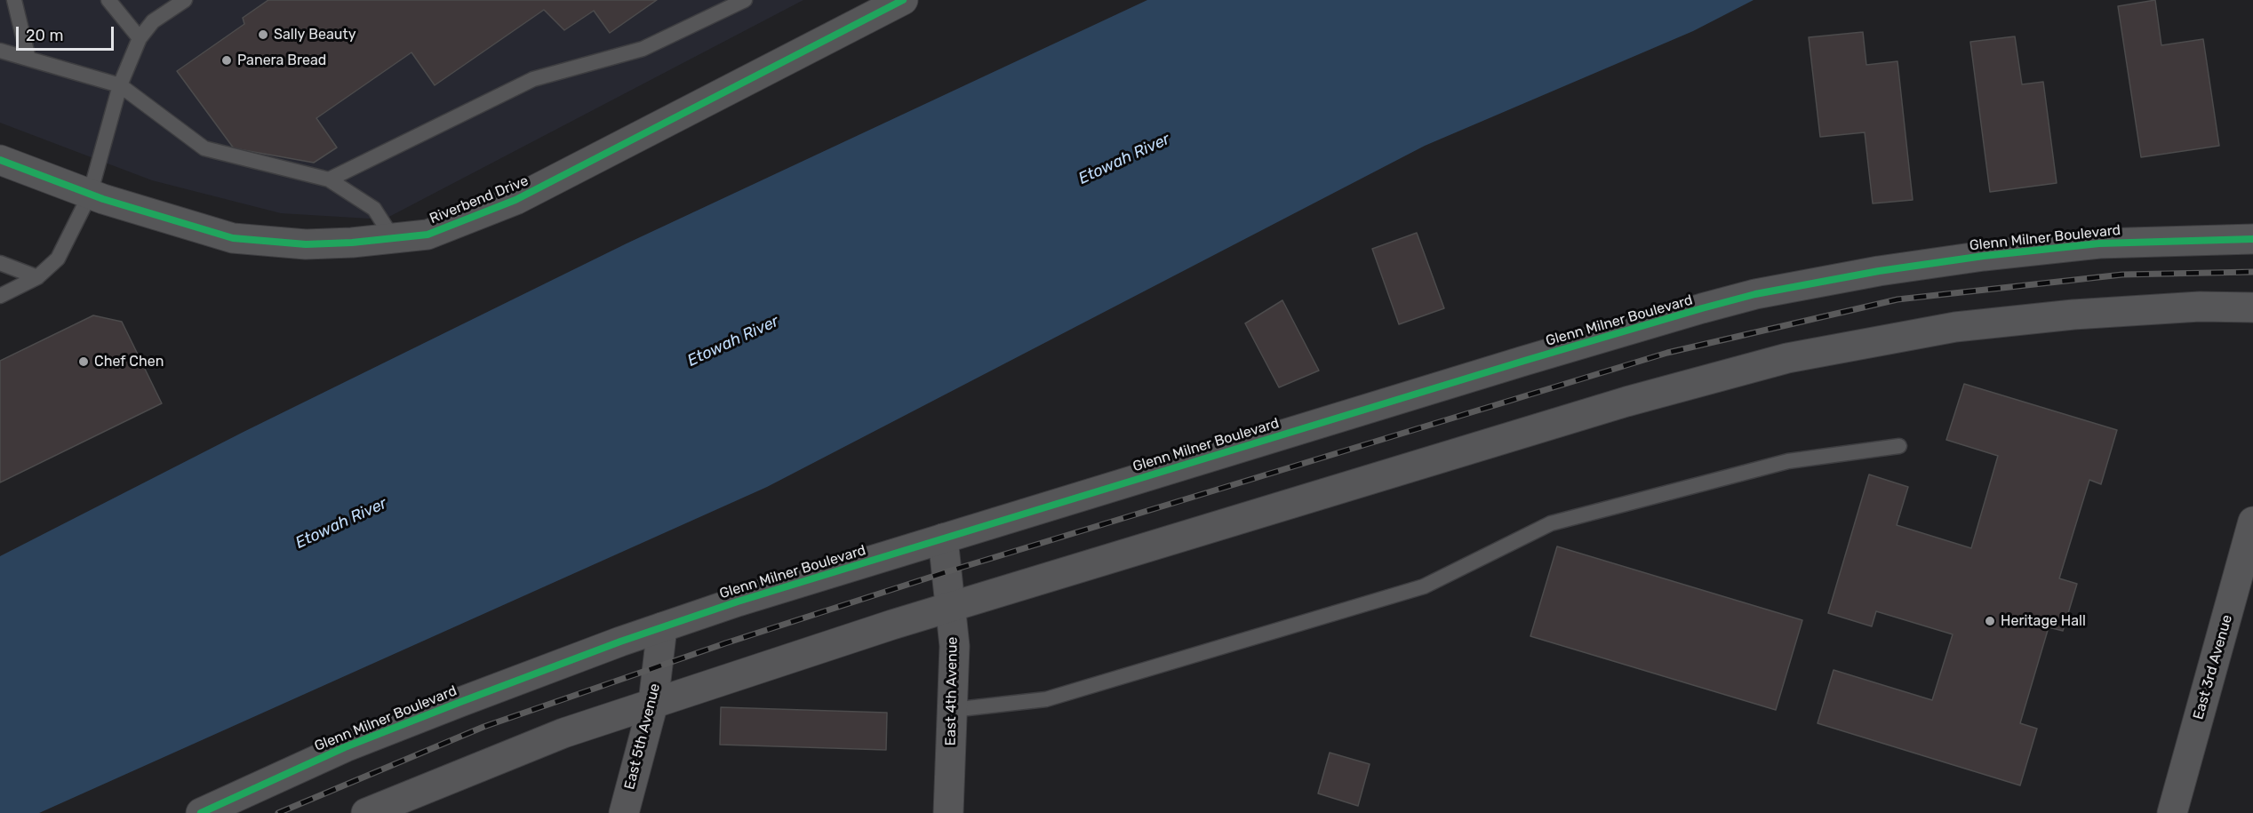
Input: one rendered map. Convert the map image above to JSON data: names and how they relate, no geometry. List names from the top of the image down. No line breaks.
{"streets":{"street":["Riverbend Drive","Glenn Milner Boulevard","East 3rd Avenue","East 4th Avenue","East 5th Avenue"]},"crossings":[["Glenn Milner Boulevard","East 4th Avenue"],["Glenn Milner Boulevard","East 5th Avenue"]],"water":["Etowah River"],"places":["Sally Beauty","Panera Bread","Chef Chen","Heritage Hall"],"scale_bar":"20 m"}
